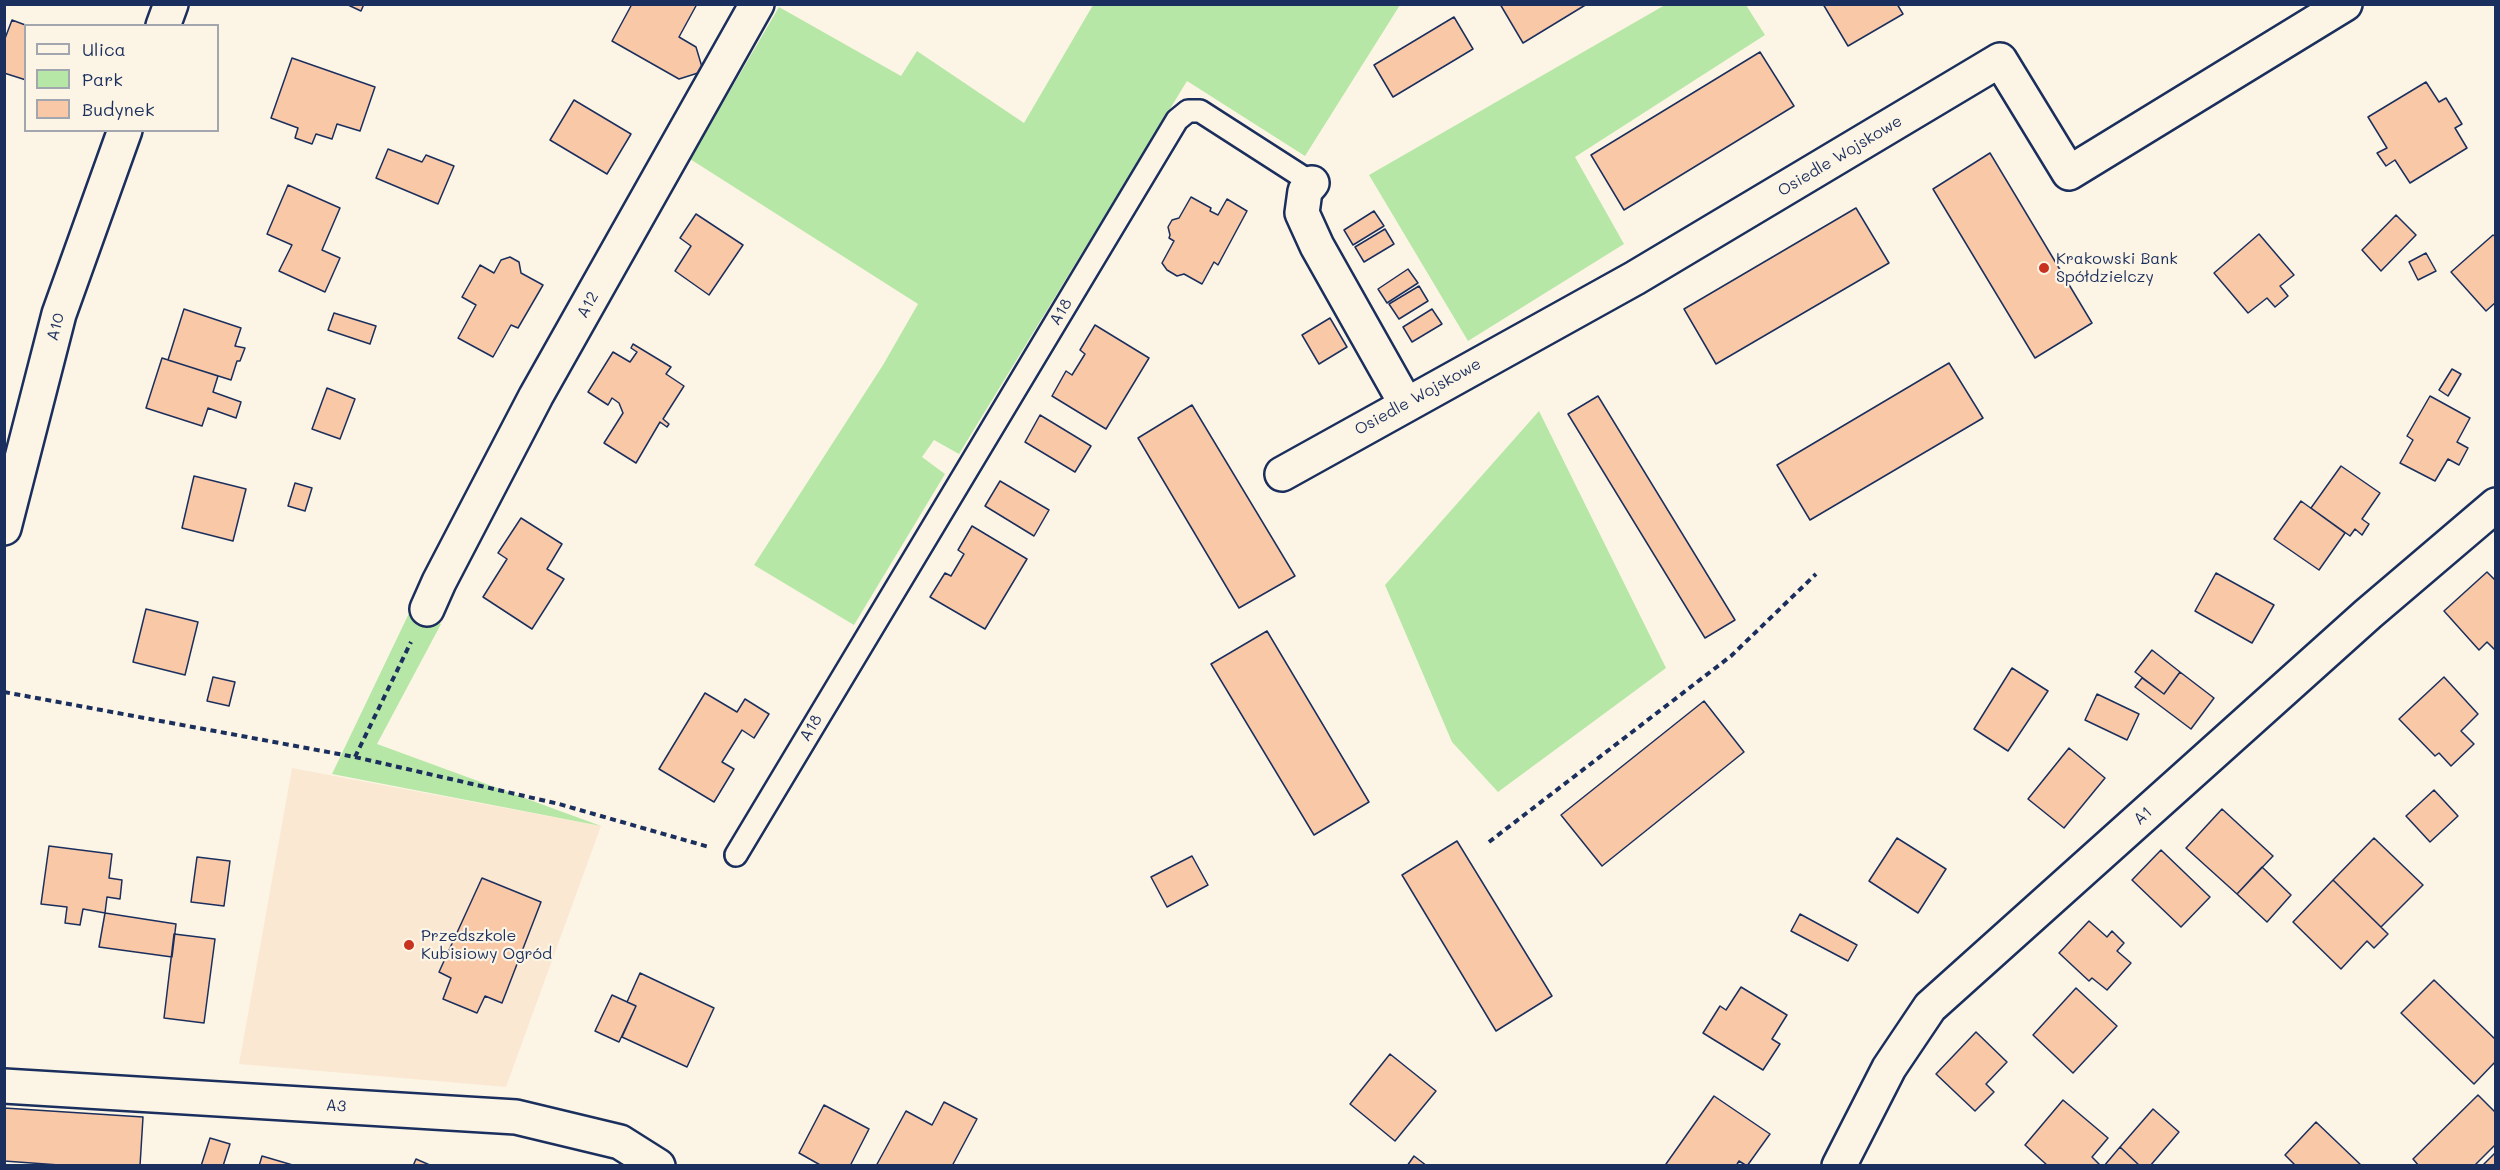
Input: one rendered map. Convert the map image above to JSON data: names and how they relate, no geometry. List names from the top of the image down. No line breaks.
{"streets":{"street":["Osiedle Wojskowe","A12","A18","A10","A1","A3"]},"crossings":[["Osiedle Wojskowe","A18"]],"places":["Krakowski Bank Spółdzielczy","Przedszkole Kubisiowy Ogród"],"legend":["Ulica","Park","Budynek"]}
